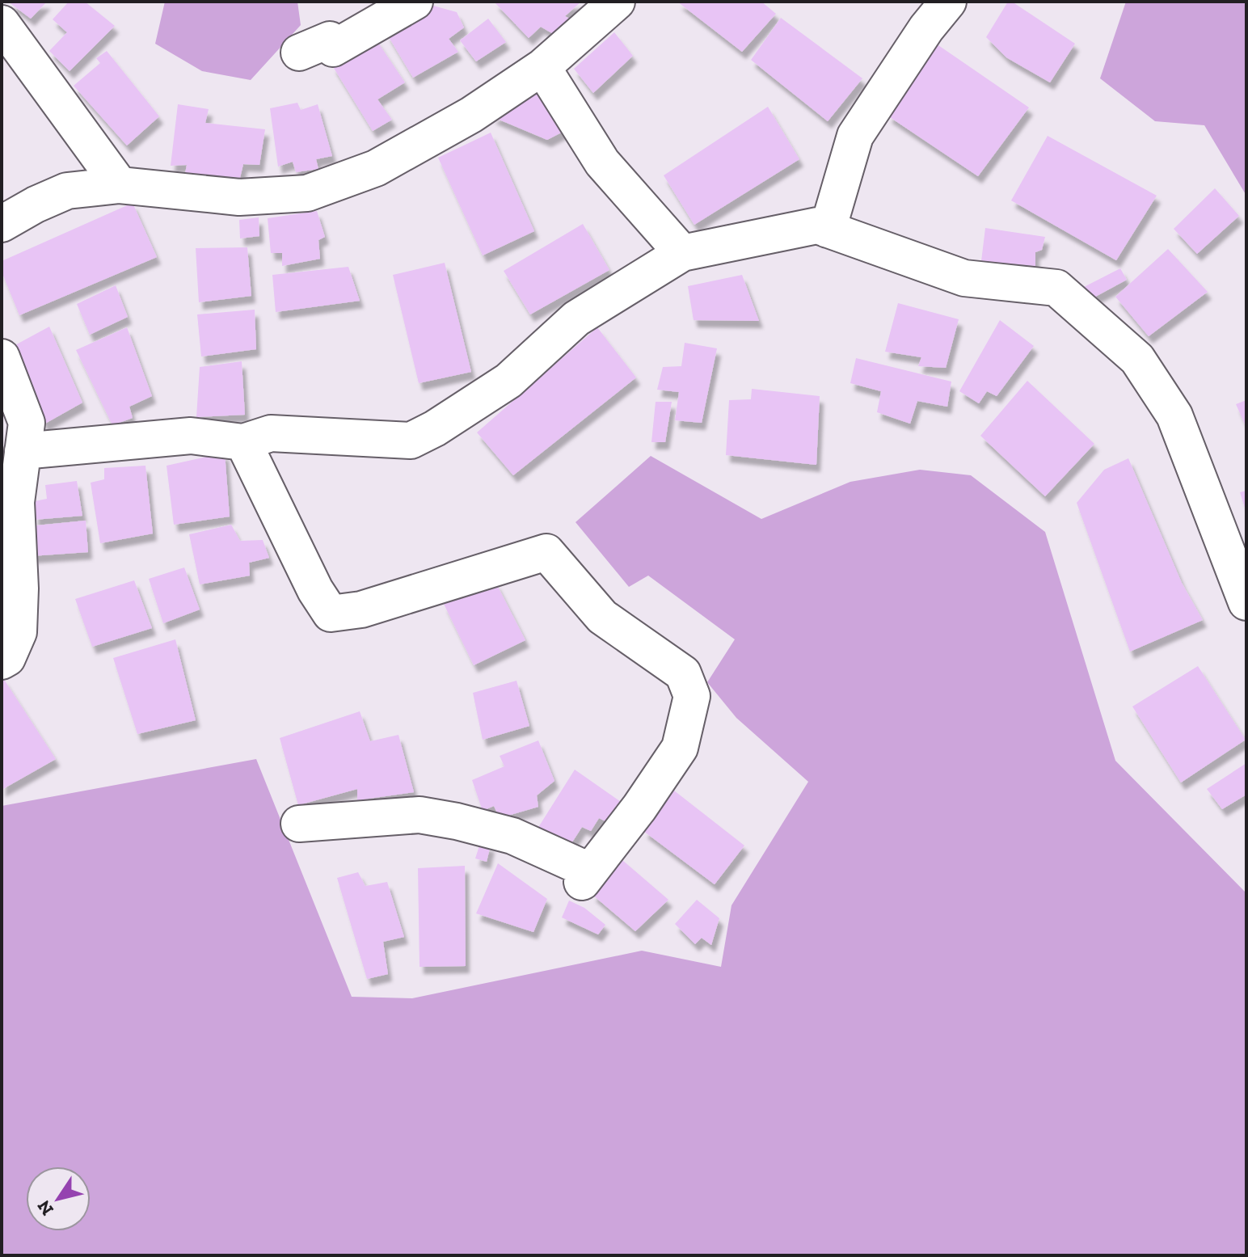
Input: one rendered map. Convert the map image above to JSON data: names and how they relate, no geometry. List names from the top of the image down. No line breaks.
{"north":"bottom left"}
